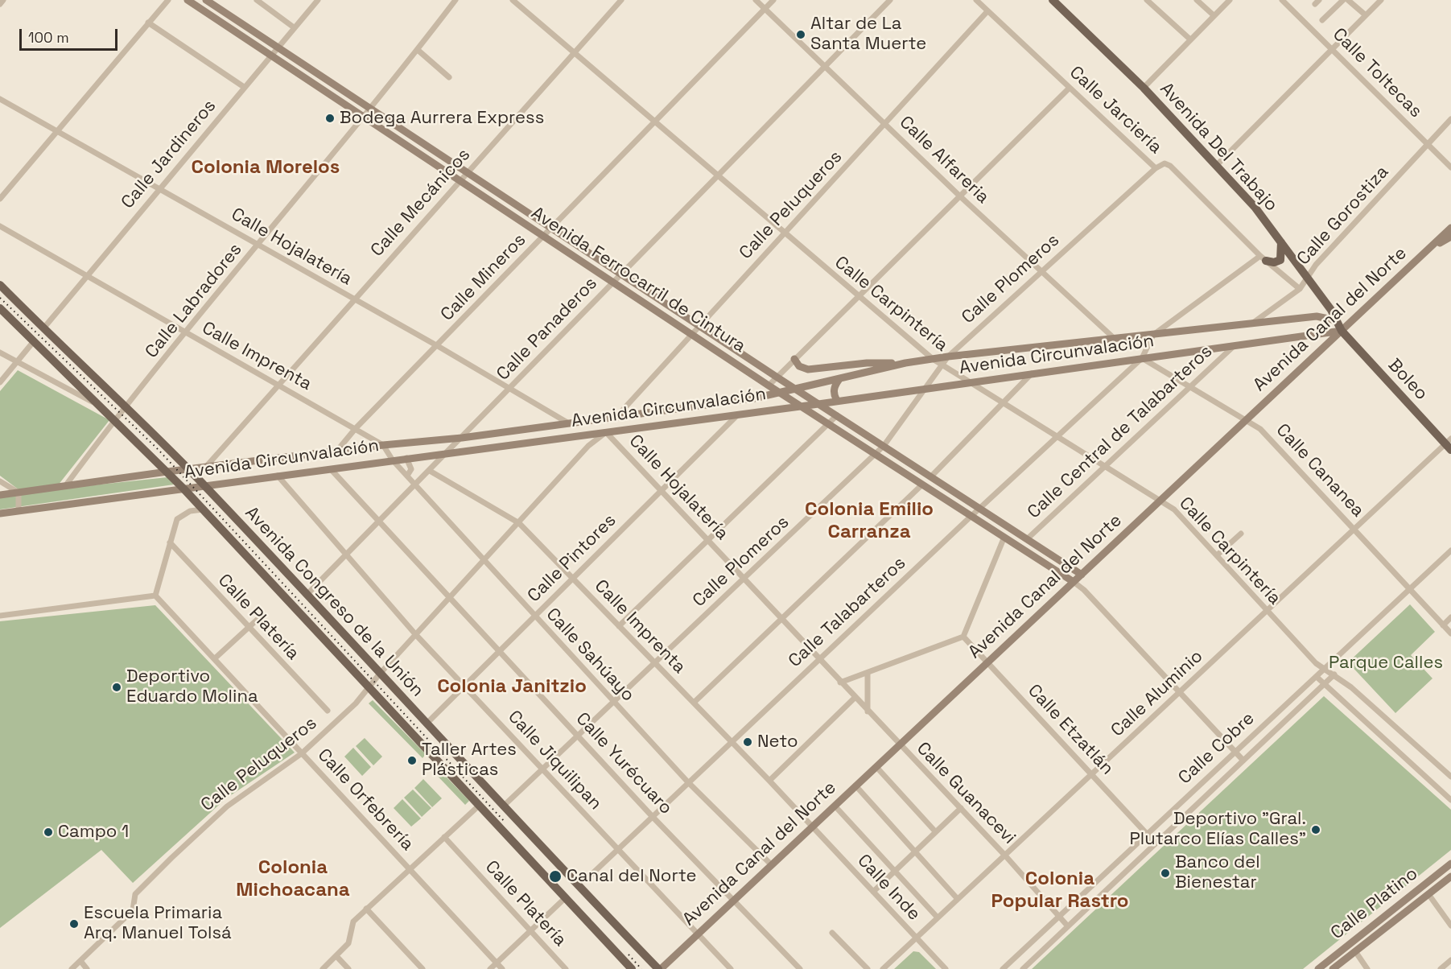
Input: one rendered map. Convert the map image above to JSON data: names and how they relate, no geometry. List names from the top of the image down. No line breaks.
{"streets":{"main road":["Avenida Del Trabajo","Avenida Ferrocarril de Cintura","Avenida Canal del Norte","Avenida Circunvalación","Boleo","Avenida Congreso de la Unión","Calle Platino"],"street":["Calle Toltecas","Calle Jarciería","Calle Jardineros","Calle Alfareria","Calle Mecánicos","Calle Peluqueros","Calle Gorostiza","Calle Hojalatería","Calle Mineros","Calle Plomeros","Calle Labradores","Calle Carpintería","Calle Panaderos","Calle Imprenta","Calle Central de Talabarteros","Calle Cananea","Calle Pintores","Calle Talabarteros","Calle Platería","Calle Sahúayo","Calle Aluminio","Calle Etzatlán","Calle Cobre","Calle Jiquilipan","Calle Yurécuaro","Calle Guanacevi","Calle Orfebrería","Calle Inde"]},"crossings":[["Calle Toltecas","Calle Gorostiza"],["Calle Jarciería","Calle Peluqueros"],["Calle Jarciería","Calle Gorostiza"],["Calle Jarciería","Calle Plomeros"],["Calle Jarciería","Calle Talabarteros"],["Avenida Del Trabajo","Calle Gorostiza"],["Avenida Del Trabajo","Avenida Canal del Norte"],["Avenida Del Trabajo","Avenida Circunvalación"],["Avenida Del Trabajo","Boleo"],["Calle Jardineros","Calle Hojalatería"],["Calle Jardineros","Avenida Ferrocarril de Cintura"],["Calle Jardineros","Calle Imprenta"],["Calle Jardineros","Avenida Congreso de la Unión"],["Calle Alfareria","Calle Peluqueros"],["Calle Alfareria","Calle Mineros"],["Calle Alfareria","Calle Plomeros"],["Calle Alfareria","Calle Panaderos"],["Calle Alfareria","Avenida Circunvalación"],["Calle Mecánicos","Calle Hojalatería"],["Calle Mecánicos","Avenida Ferrocarril de Cintura"],["Calle Mecánicos","Calle Carpintería"],["Calle Mecánicos","Avenida Circunvalación"],["Calle Mecánicos","Calle Imprenta"],["Calle Peluqueros","Calle Hojalatería"],["Calle Peluqueros","Avenida Ferrocarril de Cintura"],["Calle Peluqueros","Calle Carpintería"],["Calle Peluqueros","Avenida Circunvalación"],["Calle Peluqueros","Calle Imprenta"],["Calle Peluqueros","Avenida Congreso de la Unión"],["Calle Peluqueros","Calle Sahúayo"],["Calle Peluqueros","Calle Jiquilipan"],["Calle Peluqueros","Calle Yurécuaro"],["Calle Peluqueros","Calle Orfebrería"],["Calle Gorostiza","Avenida Circunvalación"],["Calle Hojalatería","Calle Mineros"],["Calle Hojalatería","Calle Plomeros"],["Calle Hojalatería","Calle Labradores"],["Calle Hojalatería","Avenida Canal del Norte"],["Calle Hojalatería","Calle Panaderos"],["Calle Hojalatería","Avenida Circunvalación"],["Calle Hojalatería","Calle Pintores"],["Calle Hojalatería","Calle Talabarteros"],["Calle Hojalatería","Calle Guanacevi"],["Calle Mineros","Avenida Ferrocarril de Cintura"],["Calle Mineros","Calle Carpintería"],["Calle Mineros","Avenida Circunvalación"],["Calle Mineros","Calle Imprenta"],["Calle Plomeros","Avenida Ferrocarril de Cintura"],["Calle Plomeros","Calle Carpintería"],["Calle Plomeros","Avenida Circunvalación"],["Calle Plomeros","Calle Imprenta"],["Calle Plomeros","Avenida Congreso de la Unión"],["Calle Plomeros","Calle Sahúayo"],["Calle Plomeros","Calle Jiquilipan"],["Calle Plomeros","Calle Yurécuaro"],["Avenida Ferrocarril de Cintura","Calle Labradores"],["Avenida Ferrocarril de Cintura","Avenida Canal del Norte"],["Avenida Ferrocarril de Cintura","Calle Panaderos"],["Avenida Ferrocarril de Cintura","Avenida Circunvalación"],["Avenida Ferrocarril de Cintura","Calle Central de Talabarteros"],["Avenida Ferrocarril de Cintura","Calle Talabarteros"],["Calle Labradores","Avenida Circunvalación"],["Calle Labradores","Calle Imprenta"],["Calle Labradores","Avenida Congreso de la Unión"],["Calle Carpintería","Avenida Canal del Norte"],["Calle Carpintería","Calle Panaderos"],["Calle Carpintería","Avenida Circunvalación"],["Calle Carpintería","Calle Central de Talabarteros"],["Calle Carpintería","Calle Talabarteros"],["Calle Carpintería","Calle Aluminio"],["Calle Carpintería","Calle Cobre"],["Avenida Canal del Norte","Avenida Circunvalación"],["Avenida Canal del Norte","Calle Imprenta"],["Avenida Canal del Norte","Boleo"],["Avenida Canal del Norte","Calle Cananea"],["Avenida Canal del Norte","Avenida Congreso de la Unión"],["Avenida Canal del Norte","Calle Sahúayo"],["Avenida Canal del Norte","Calle Etzatlán"],["Avenida Canal del Norte","Calle Jiquilipan"],["Avenida Canal del Norte","Calle Yurécuaro"],["Avenida Canal del Norte","Calle Guanacevi"],["Avenida Canal del Norte","Calle Inde"],["Calle Panaderos","Avenida Circunvalación"],["Calle Panaderos","Calle Imprenta"],["Calle Panaderos","Avenida Congreso de la Unión"],["Calle Panaderos","Calle Sahúayo"],["Calle Panaderos","Calle Jiquilipan"],["Calle Panaderos","Calle Yurécuaro"],["Avenida Circunvalación","Calle Imprenta"],["Avenida Circunvalación","Boleo"],["Avenida Circunvalación","Calle Central de Talabarteros"],["Avenida Circunvalación","Calle Cananea"],["Avenida Circunvalación","Calle Pintores"],["Avenida Circunvalación","Avenida Congreso de la Unión"],["Avenida Circunvalación","Calle Talabarteros"],["Avenida Circunvalación","Calle Sahúayo"],["Avenida Circunvalación","Calle Jiquilipan"],["Avenida Circunvalación","Calle Yurécuaro"],["Calle Imprenta","Calle Pintores"],["Calle Imprenta","Calle Talabarteros"],["Calle Imprenta","Calle Sahúayo"],["Calle Imprenta","Calle Inde"],["Boleo","Calle Aluminio"],["Calle Central de Talabarteros","Calle Cananea"],["Calle Cananea","Calle Talabarteros"],["Calle Cananea","Calle Aluminio"],["Calle Cananea","Calle Cobre"],["Calle Pintores","Avenida Congreso de la Unión"],["Calle Pintores","Calle Sahúayo"],["Calle Pintores","Calle Jiquilipan"],["Calle Pintores","Calle Yurécuaro"],["Calle Talabarteros","Calle Sahúayo"],["Calle Talabarteros","Calle Jiquilipan"],["Calle Talabarteros","Calle Yurécuaro"],["Calle Aluminio","Calle Etzatlán"],["Calle Aluminio","Calle Guanacevi"],["Calle Aluminio","Calle Inde"],["Calle Etzatlán","Calle Cobre"],["Calle Cobre","Calle Guanacevi"]],"districts":["Colonia Morelos","Colonia Emilio Carranza","Colonia Janitzio","Colonia Michoacana","Colonia Popular Rastro"],"parks":["Parque Calles"],"places":["Altar de La Santa Muerte","Bodega Aurrera Express","Deportivo Eduardo Molina","Neto","Taller Artes Plásticas","Deportivo \"Gral. Plutarco Elías Calles\"","Campo 1","Banco del Bienestar","Canal del Norte","Escuela Primaria Arq. Manuel Tolsá"],"scale_bar":"100 m"}
